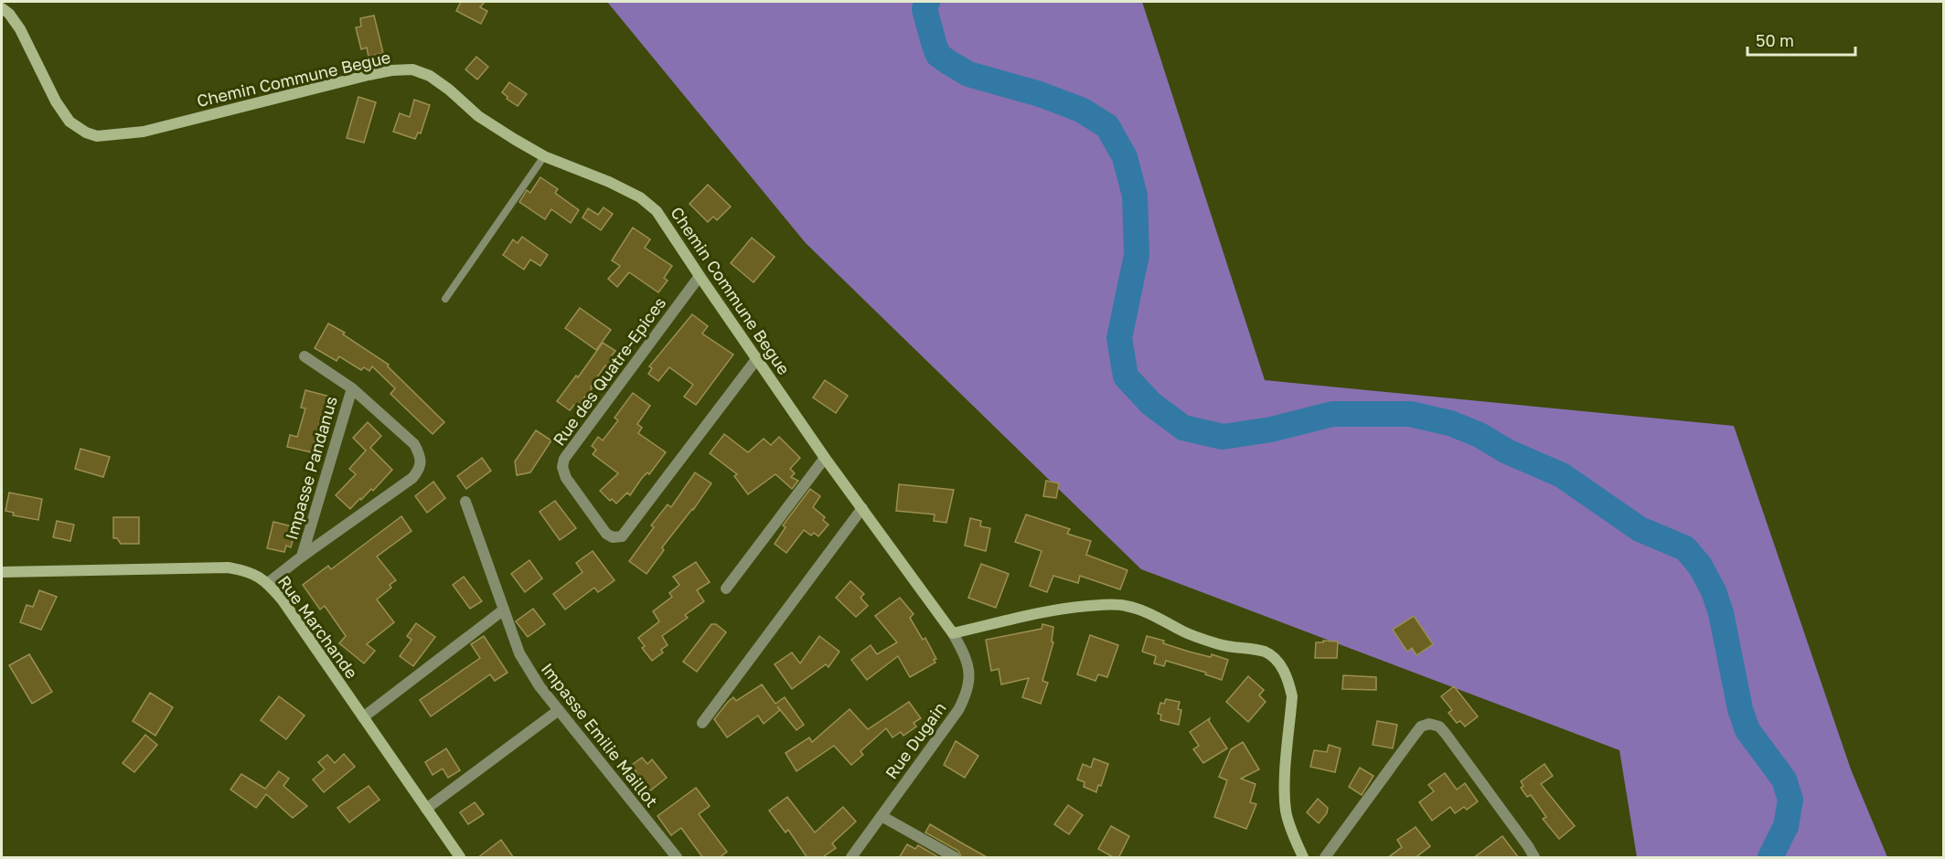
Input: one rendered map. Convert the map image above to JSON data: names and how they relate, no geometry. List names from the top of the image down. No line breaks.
{"streets":{"street":["Chemin Commune Begue","Rue des Quatre-Epices","Impasse Pandanus","Rue Marchande","Impasse Emilie Maillot","Rue Dugain"]},"crossings":[["Chemin Commune Begue","Rue des Quatre-Epices"],["Chemin Commune Begue","Rue Dugain"],["Impasse Pandanus","Rue Marchande"]],"scale_bar":"50 m"}
